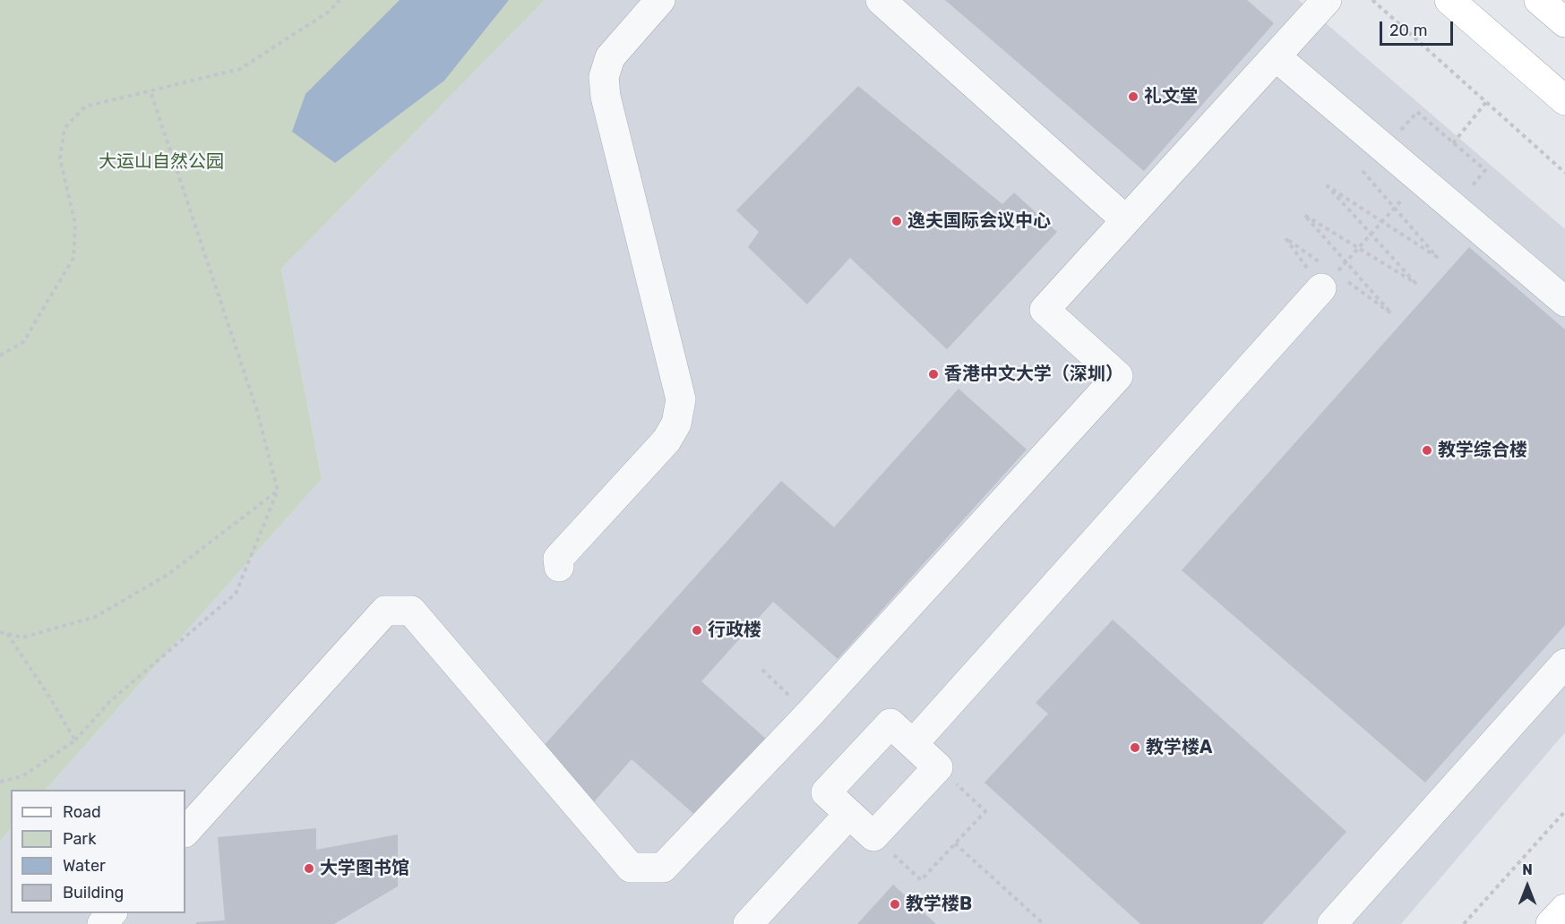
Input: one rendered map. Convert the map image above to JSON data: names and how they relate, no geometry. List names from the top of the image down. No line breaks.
{"parks":["大运山自然公园"],"places":["礼文堂","逸夫国际会议中心","香港中文大学（深圳）","教学综合楼","行政楼","教学楼A","大学图书馆","教学楼B"],"legend":["Road","Park","Water","Building"],"scale_bar":"20 m","north":"top"}
